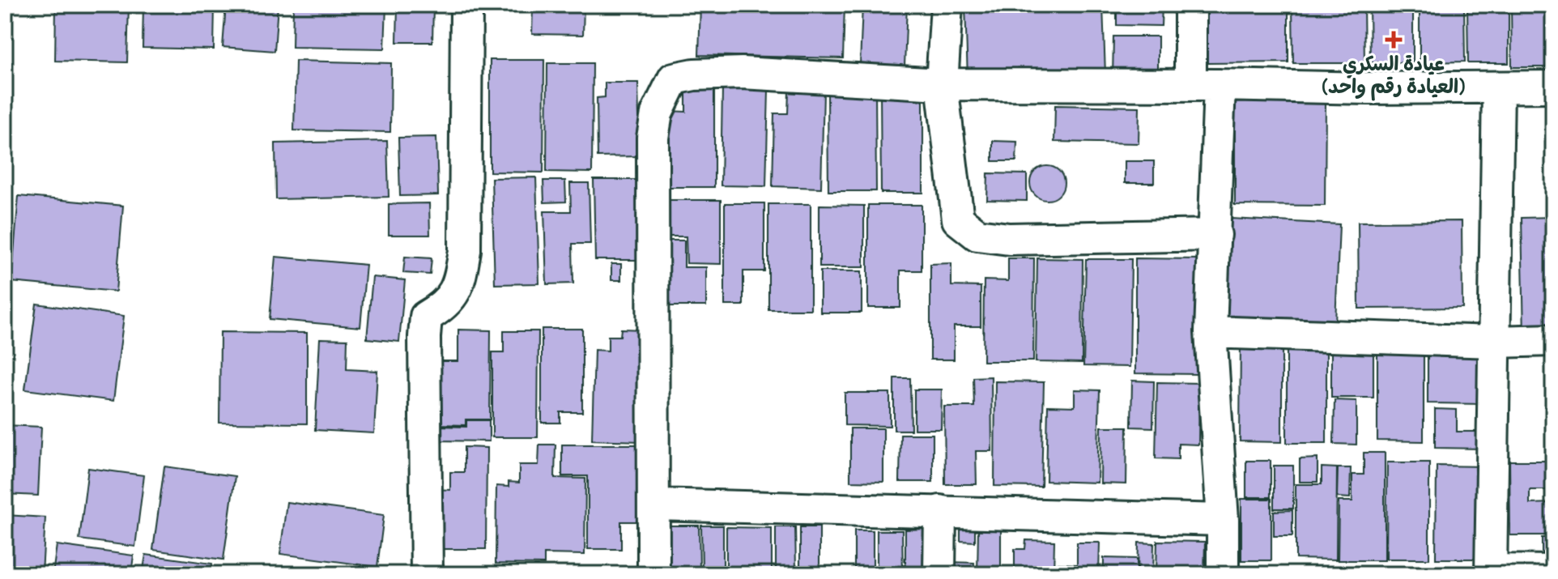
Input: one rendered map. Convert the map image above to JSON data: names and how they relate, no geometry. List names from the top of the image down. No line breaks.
{"places":{"health":["عيادة السكري (العيادة رقم واحد)"]}}
